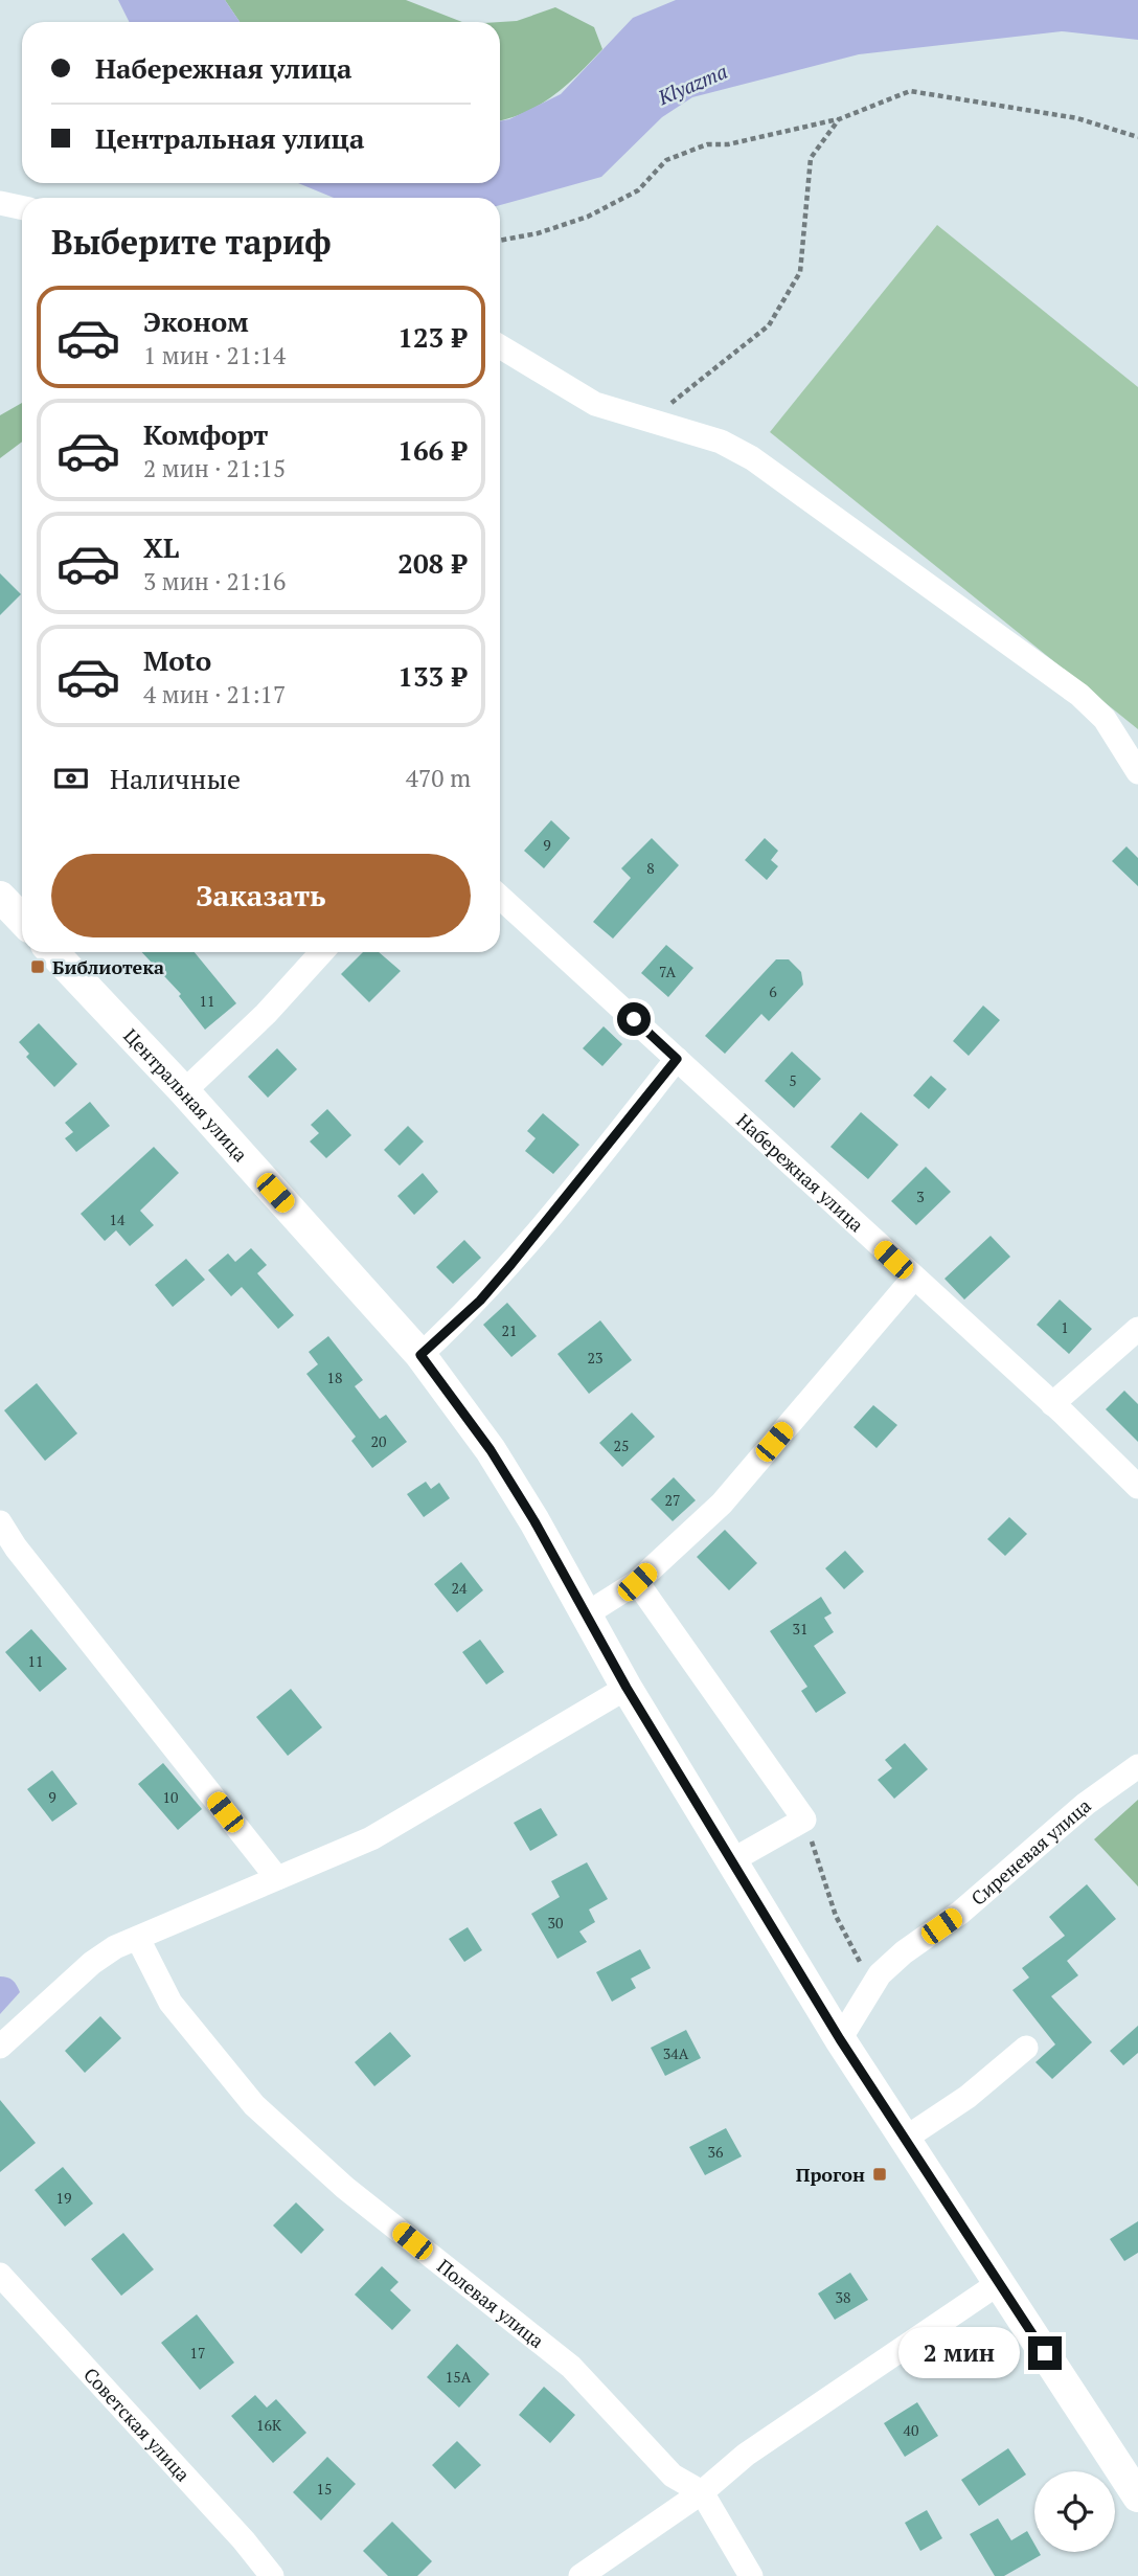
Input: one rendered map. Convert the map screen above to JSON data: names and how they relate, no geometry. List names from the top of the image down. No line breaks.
{"streets":{"main road":["Центральная улица"],"street":["Набережная улица","Сиреневая улица","Полевая улица","Советская улица"]},"crossings":[["Центральная улица","Сиреневая улица"]],"water":["Klyazma"],"places":{"transit":["Библиотека","Прогон"]},"house_numbers":["9","8","7А","6","11","5","3","14","1","21","23","18","20","25","27","24","31","11","9","10","30","34А","36","19","38","17","15А","16К","40","15"],"page":{"banner":["Набережная улица","Центральная улица"],"heading":"Выберите тариф","list":[{"name":"Эконом","note":"1 мин · 21:14","value":"123 ₽"},{"name":"Комфорт","note":"2 мин · 21:15","value":"166 ₽"},{"name":"XL","note":"3 мин · 21:16","value":"208 ₽"},{"name":"Moto","note":"4 мин · 21:17","value":"133 ₽"}],"pay":["Наличные","470 m"],"buttons":"Заказать","bubble":"2 мин"}}
